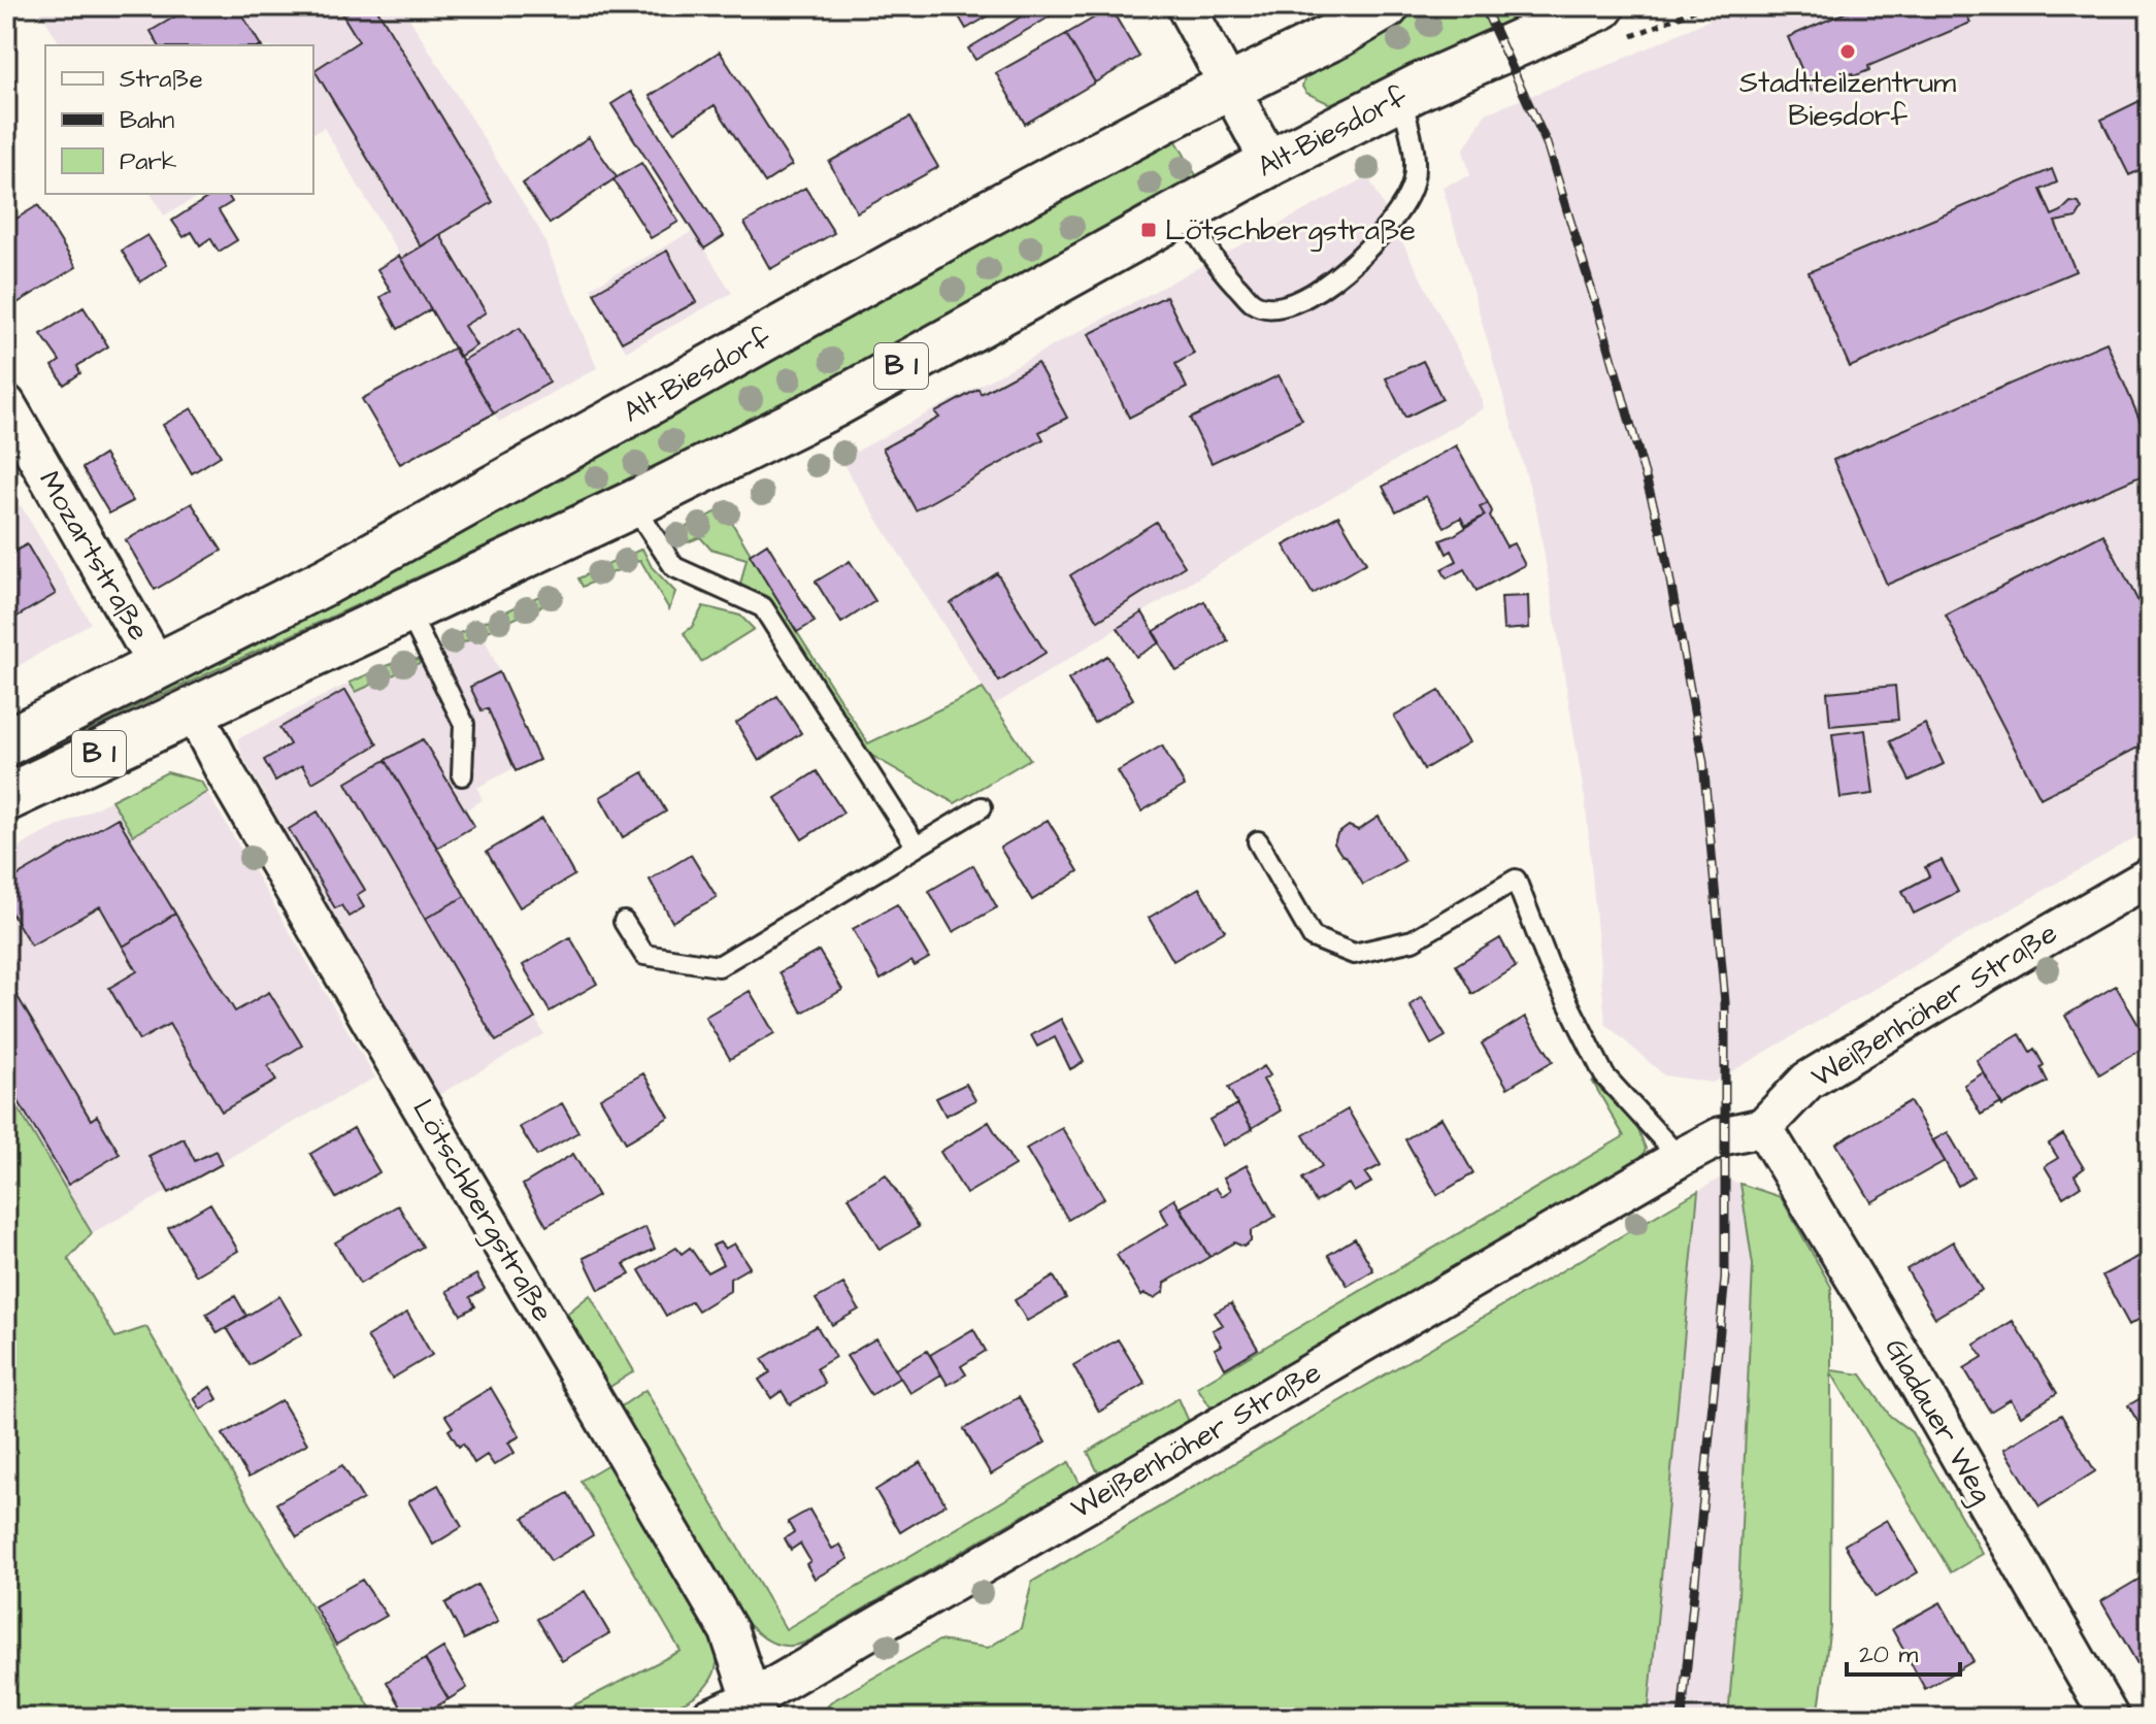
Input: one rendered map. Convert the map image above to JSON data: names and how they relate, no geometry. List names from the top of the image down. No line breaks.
{"streets":{"main road":["Alt-Biesdorf","B 1"],"street":["Mozartstraße","Weißenhöher Straße","Lötschbergstraße","Gladauer Weg"]},"crossings":[["Alt-Biesdorf","Mozartstraße"],["Alt-Biesdorf","Lötschbergstraße"],["Weißenhöher Straße","Lötschbergstraße"],["Weißenhöher Straße","Gladauer Weg"]],"places":{"other":["Stadtteilzentrum Biesdorf"],"transit":["Lötschbergstraße"]},"legend":["Straße","Bahn","Park"],"scale_bar":"20 m"}
